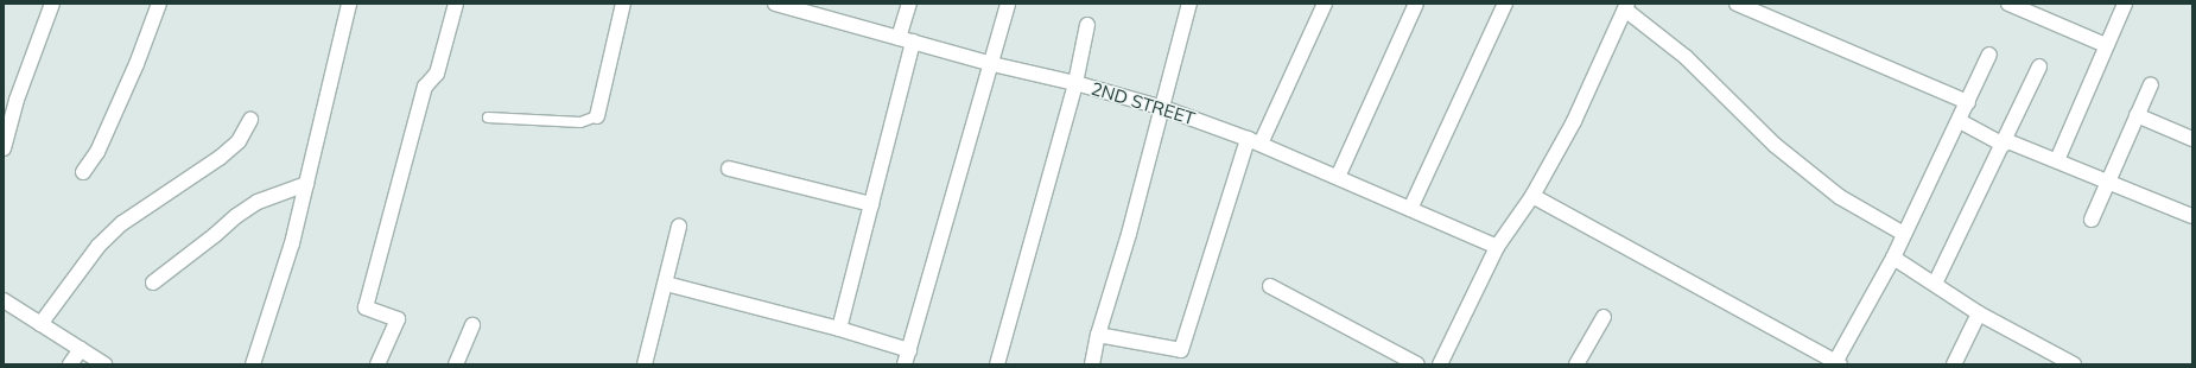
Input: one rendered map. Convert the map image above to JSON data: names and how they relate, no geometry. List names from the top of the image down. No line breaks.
{"streets":{"street":["2ND STREET"]}}
